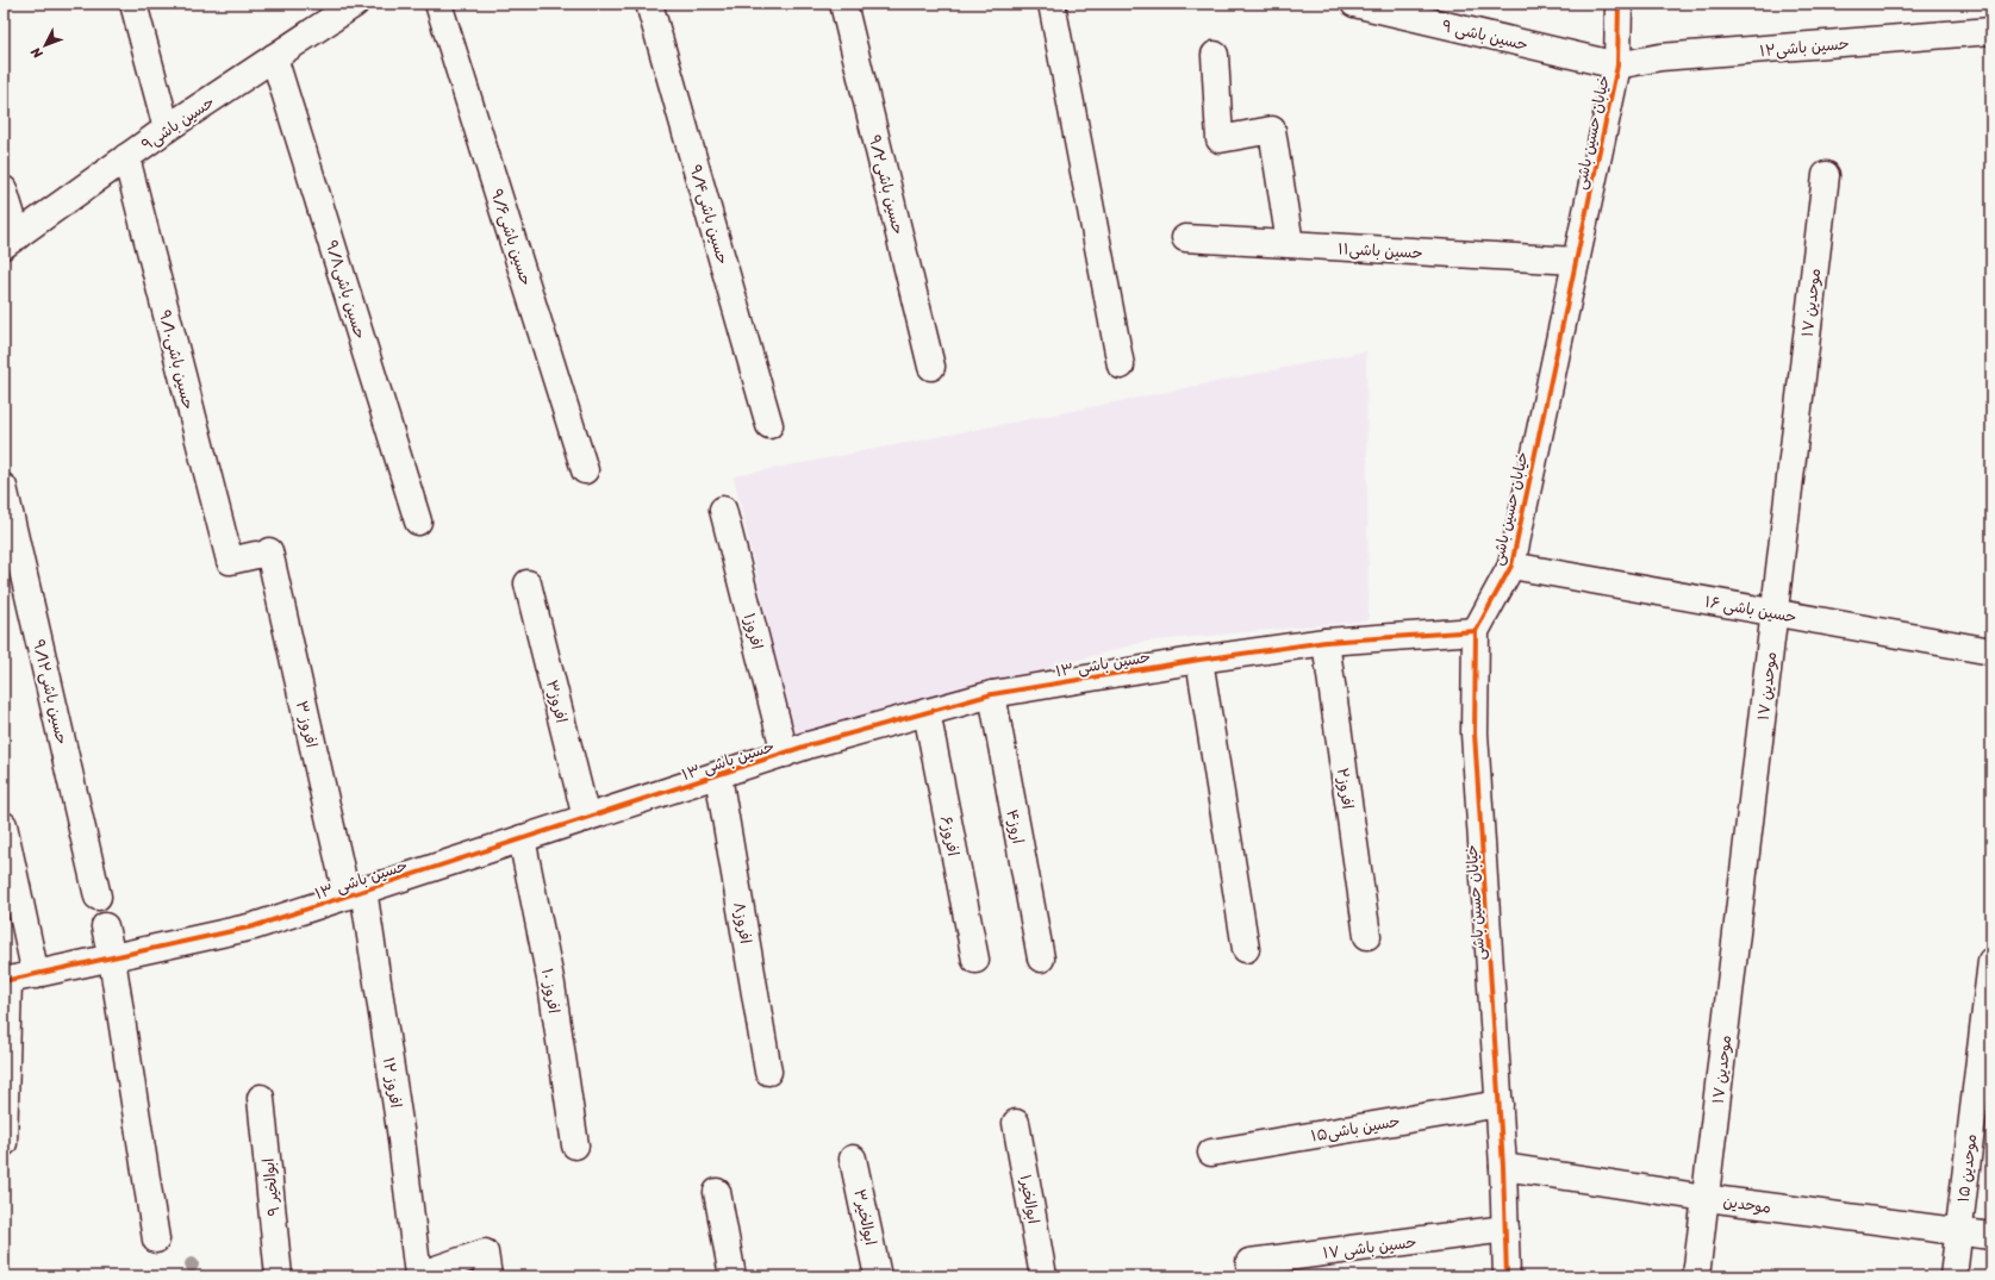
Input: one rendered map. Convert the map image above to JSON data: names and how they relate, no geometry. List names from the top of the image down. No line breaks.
{"streets":{"street":["حسین باشی ۹","حسین باشی۱۲","حسین باشی۹","خیابان حسین باشی","حسین باشی۹/۲","حسین باشی۹/۴","حسین باشی۹/۶","حسین باشی۱۱","حسین باشی۹/۸","موحدین ۱۷","حسین باشی۹/۱۰","حسین باشی ۱۶","افروز۱","حسین باشی ۱۳","حسین باشی۹/۱۲","افروز۳","افروز ۳","افروز۲","اروز۴","افروز۶","افروز۸","افروز ۱۰","افروز ۱۲","حسین باشی۱۵","موحدین ۱۵","ابوالخیر ۹","ابوالخیر۱","موحدین","ابوالخیر۳","حسین باشی ۱۷"]},"crossings":[["حسین باشی ۹","حسین باشی۱۲"],["حسین باشی ۹","خیابان حسین باشی"],["حسین باشی۱۲","خیابان حسین باشی"],["حسین باشی۹","حسین باشی۹/۸"],["حسین باشی۹","حسین باشی۹/۱۰"],["خیابان حسین باشی","حسین باشی۱۱"],["خیابان حسین باشی","حسین باشی ۱۶"],["خیابان حسین باشی","حسین باشی ۱۳"],["خیابان حسین باشی","حسین باشی۱۵"],["خیابان حسین باشی","موحدین"],["خیابان حسین باشی","حسین باشی ۱۷"],["موحدین ۱۷","حسین باشی ۱۶"],["موحدین ۱۷","موحدین"],["حسین باشی۹/۱۰","افروز ۳"],["افروز۱","حسین باشی ۱۳"],["حسین باشی ۱۳","افروز۳"],["حسین باشی ۱۳","افروز ۳"],["حسین باشی ۱۳","افروز۲"],["حسین باشی ۱۳","اروز۴"],["حسین باشی ۱۳","افروز۶"],["حسین باشی ۱۳","افروز۸"],["حسین باشی ۱۳","افروز ۱۰"],["حسین باشی ۱۳","افروز ۱۲"],["افروز ۳","افروز ۱۲"],["موحدین ۱۵","موحدین"]],"north":"bottom left"}
